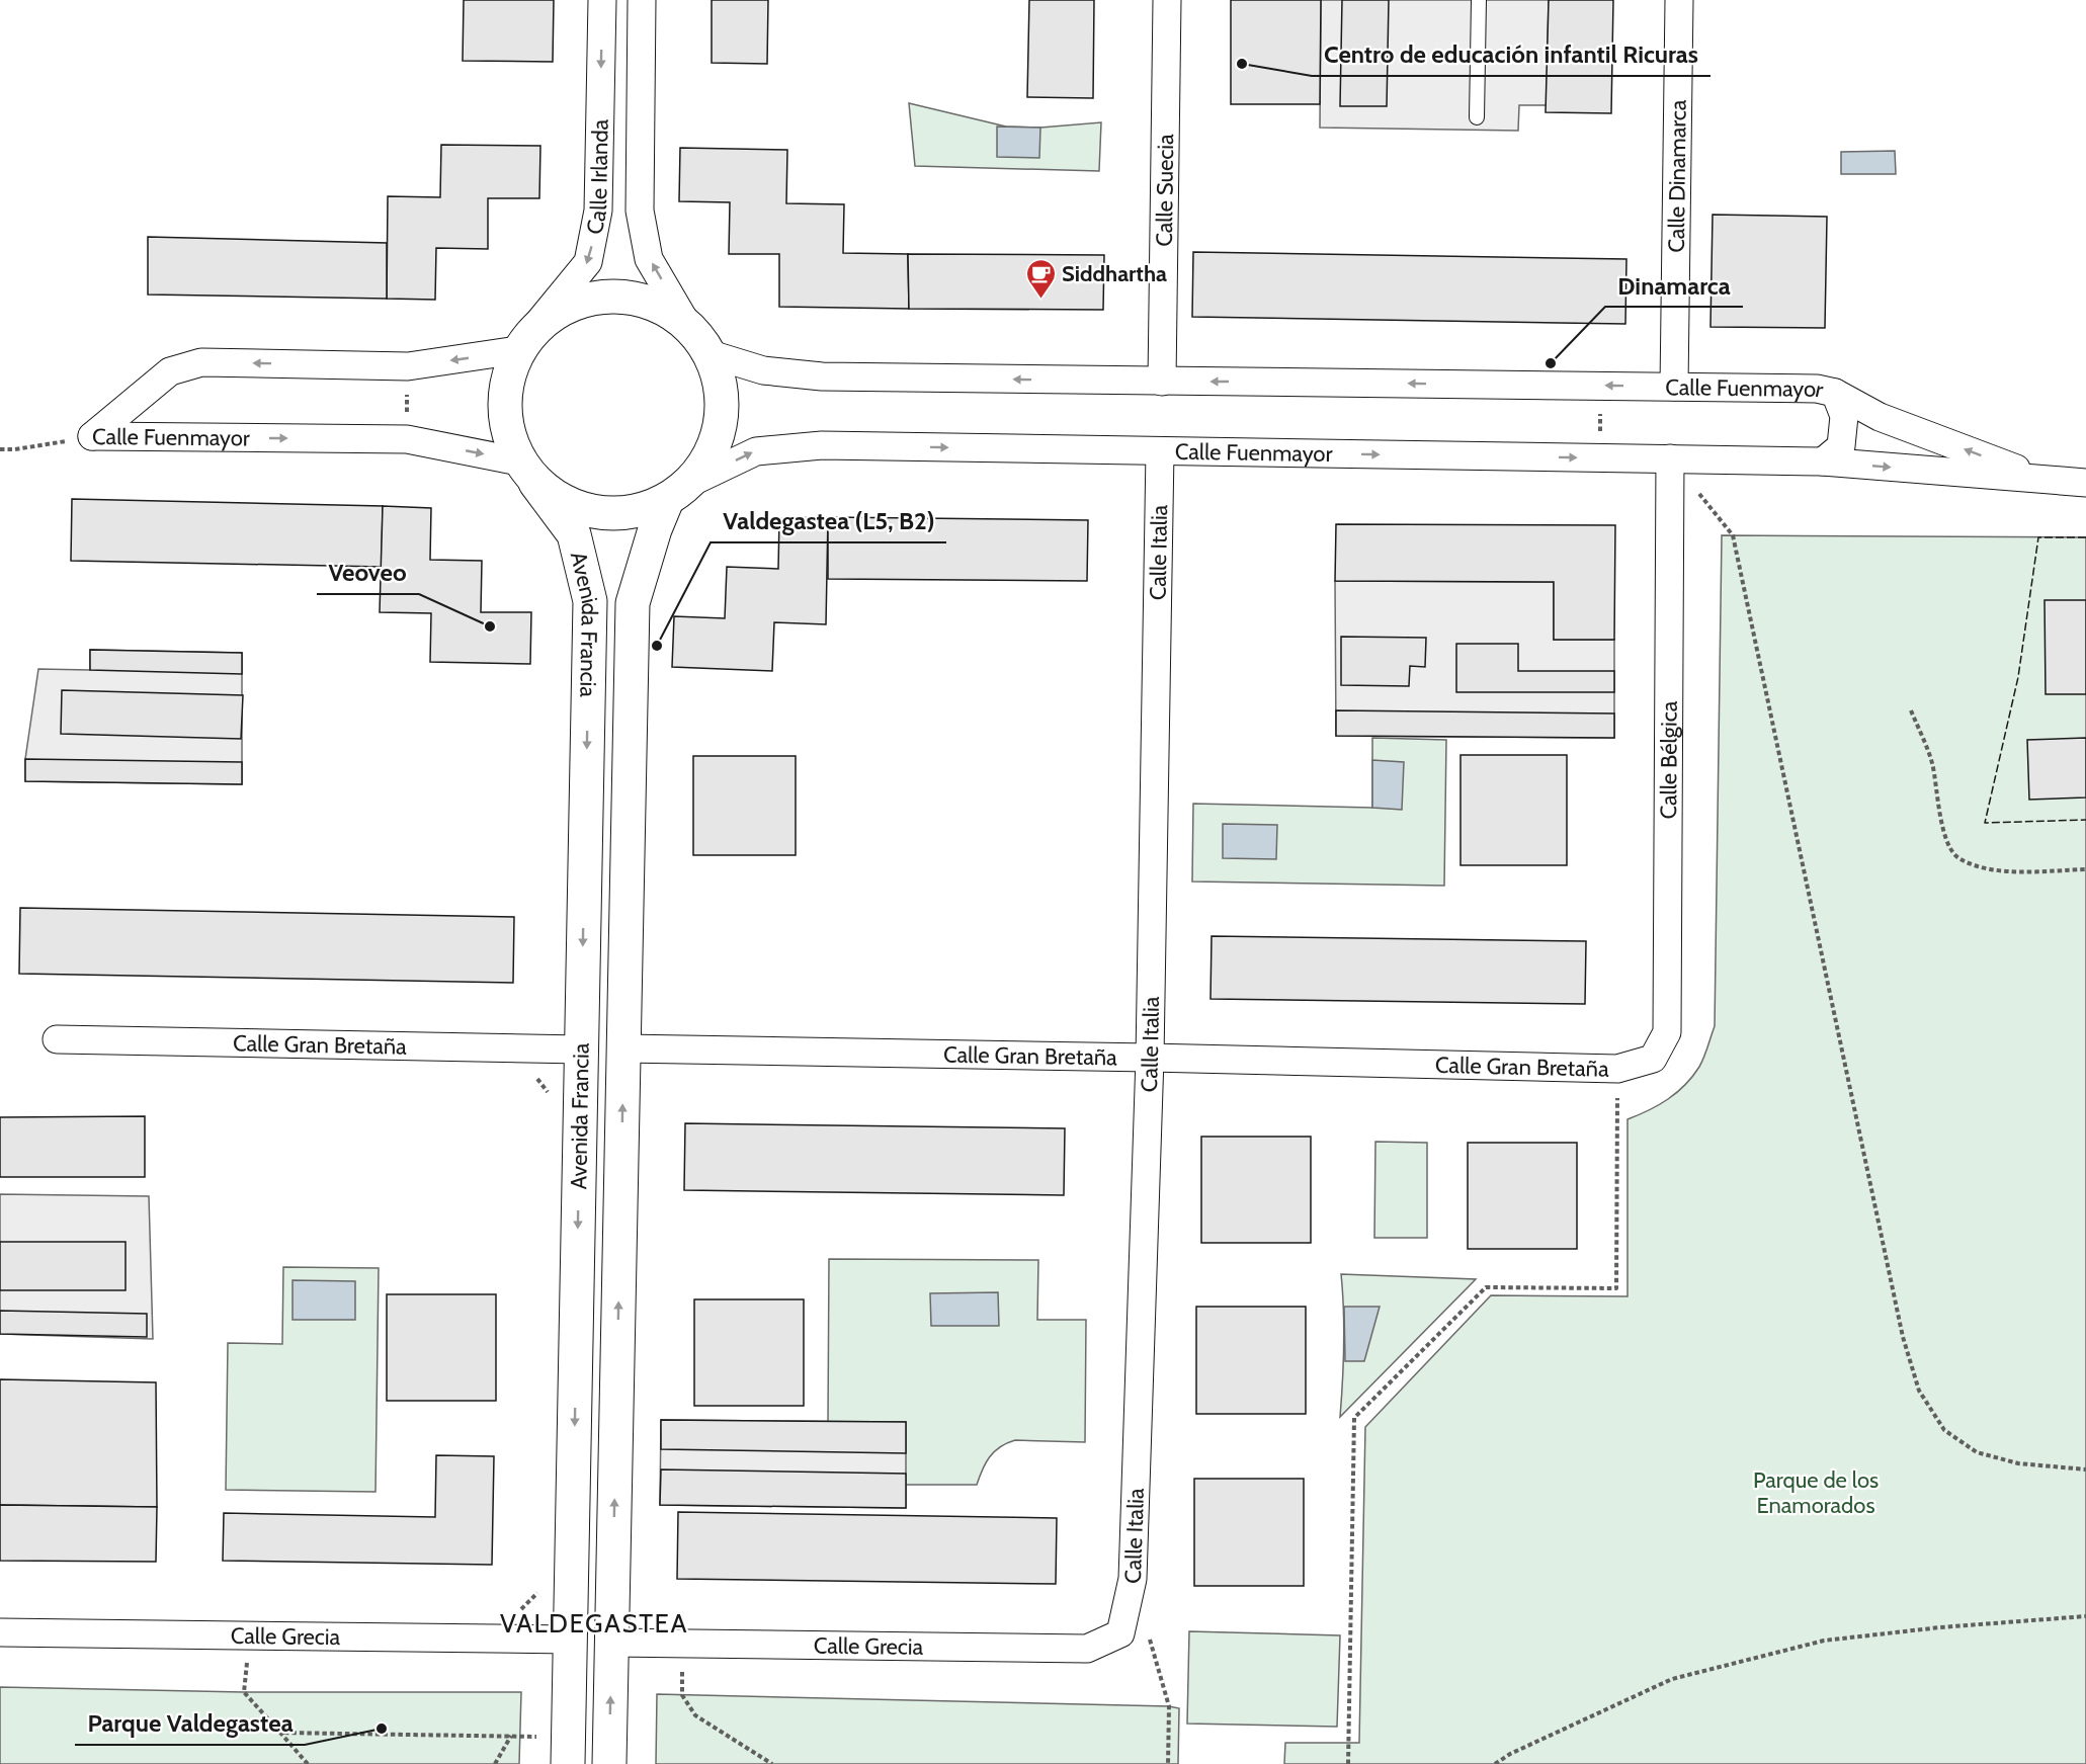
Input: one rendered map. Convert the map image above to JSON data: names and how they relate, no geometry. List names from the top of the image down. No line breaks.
{"streets":{"main road":["Avenida Francia"],"street":["Calle Irlanda","Calle Dinamarca","Calle Suecia","Calle Fuenmayor","Calle Italia","Calle Bélgica","Calle Gran Bretaña","Calle Grecia"]},"crossings":[["Calle Irlanda","Calle Fuenmayor"],["Calle Irlanda","Avenida Francia"],["Calle Dinamarca","Calle Fuenmayor"],["Calle Suecia","Calle Fuenmayor"],["Calle Fuenmayor","Calle Italia"],["Calle Fuenmayor","Avenida Francia"],["Calle Fuenmayor","Calle Bélgica"],["Calle Italia","Calle Gran Bretaña"],["Calle Italia","Calle Grecia"],["Avenida Francia","Calle Gran Bretaña"],["Avenida Francia","Calle Grecia"],["Calle Bélgica","Calle Gran Bretaña"]],"districts":["VALDEGASTEA"],"parks":["Parque de los Enamorados"],"places":{"other":["Centro de educación infantil Ricuras","Dinamarca","Veoveo","Valdegastea (L5, B2)","Parque Valdegastea"],"cafe":["Siddhartha"]}}
